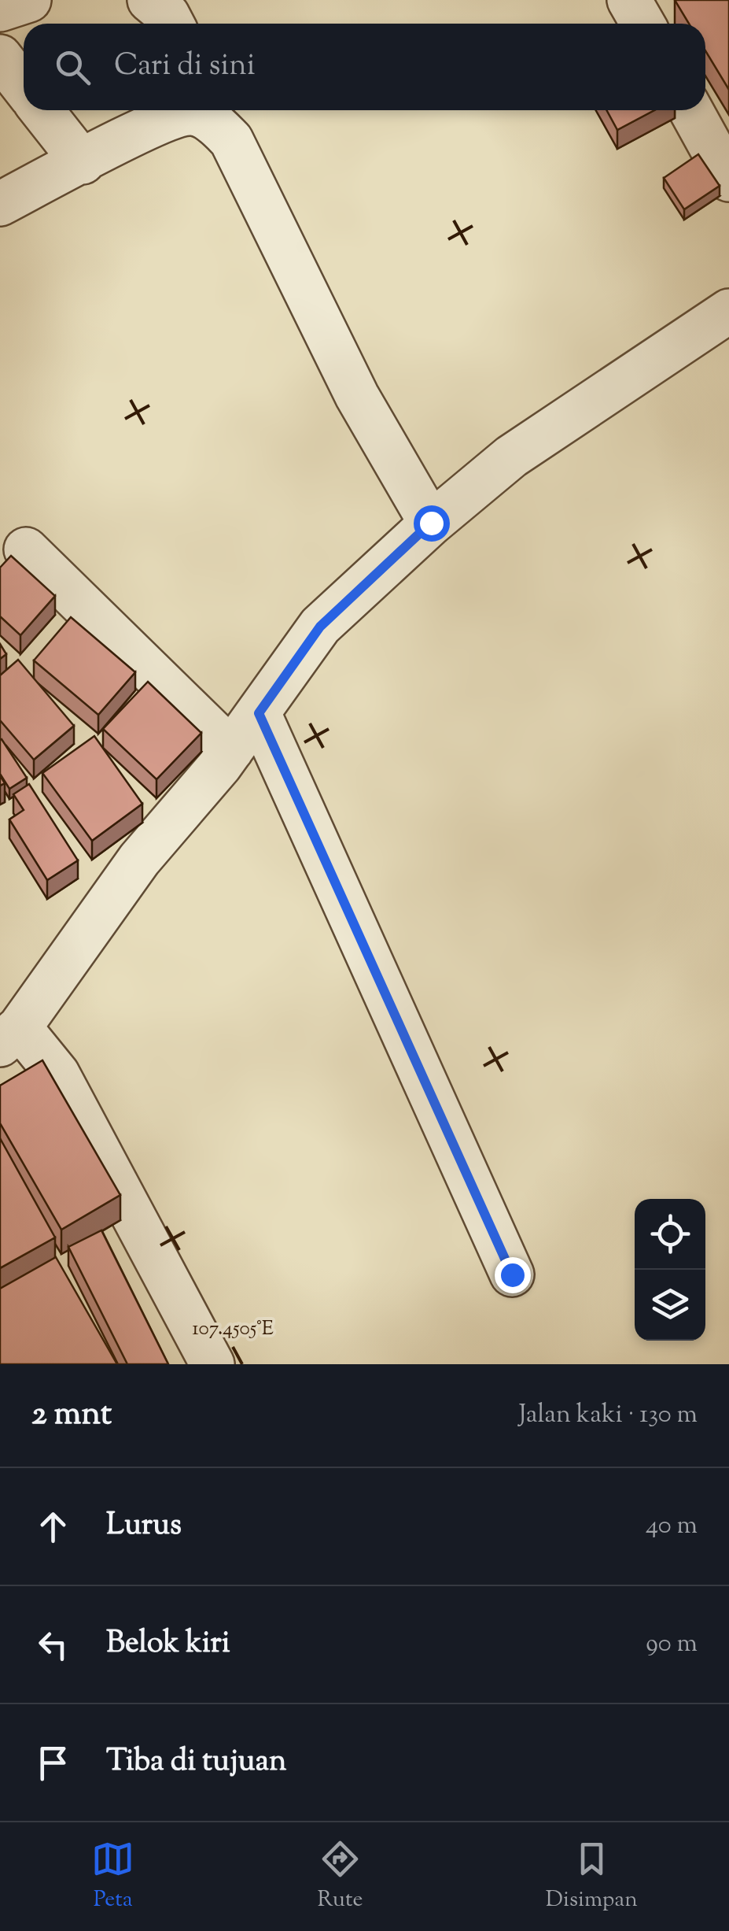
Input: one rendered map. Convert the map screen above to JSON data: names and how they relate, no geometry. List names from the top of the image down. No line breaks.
{"page":{"search":"Cari di sini","heading":["2 mnt","Jalan kaki · 130 m"],"list":[["Lurus","40 m"],["Belok kiri","90 m"],"Tiba di tujuan"],"nav":["Peta","Rute","Disimpan"]},"coordinates":["107.4505°E"]}
